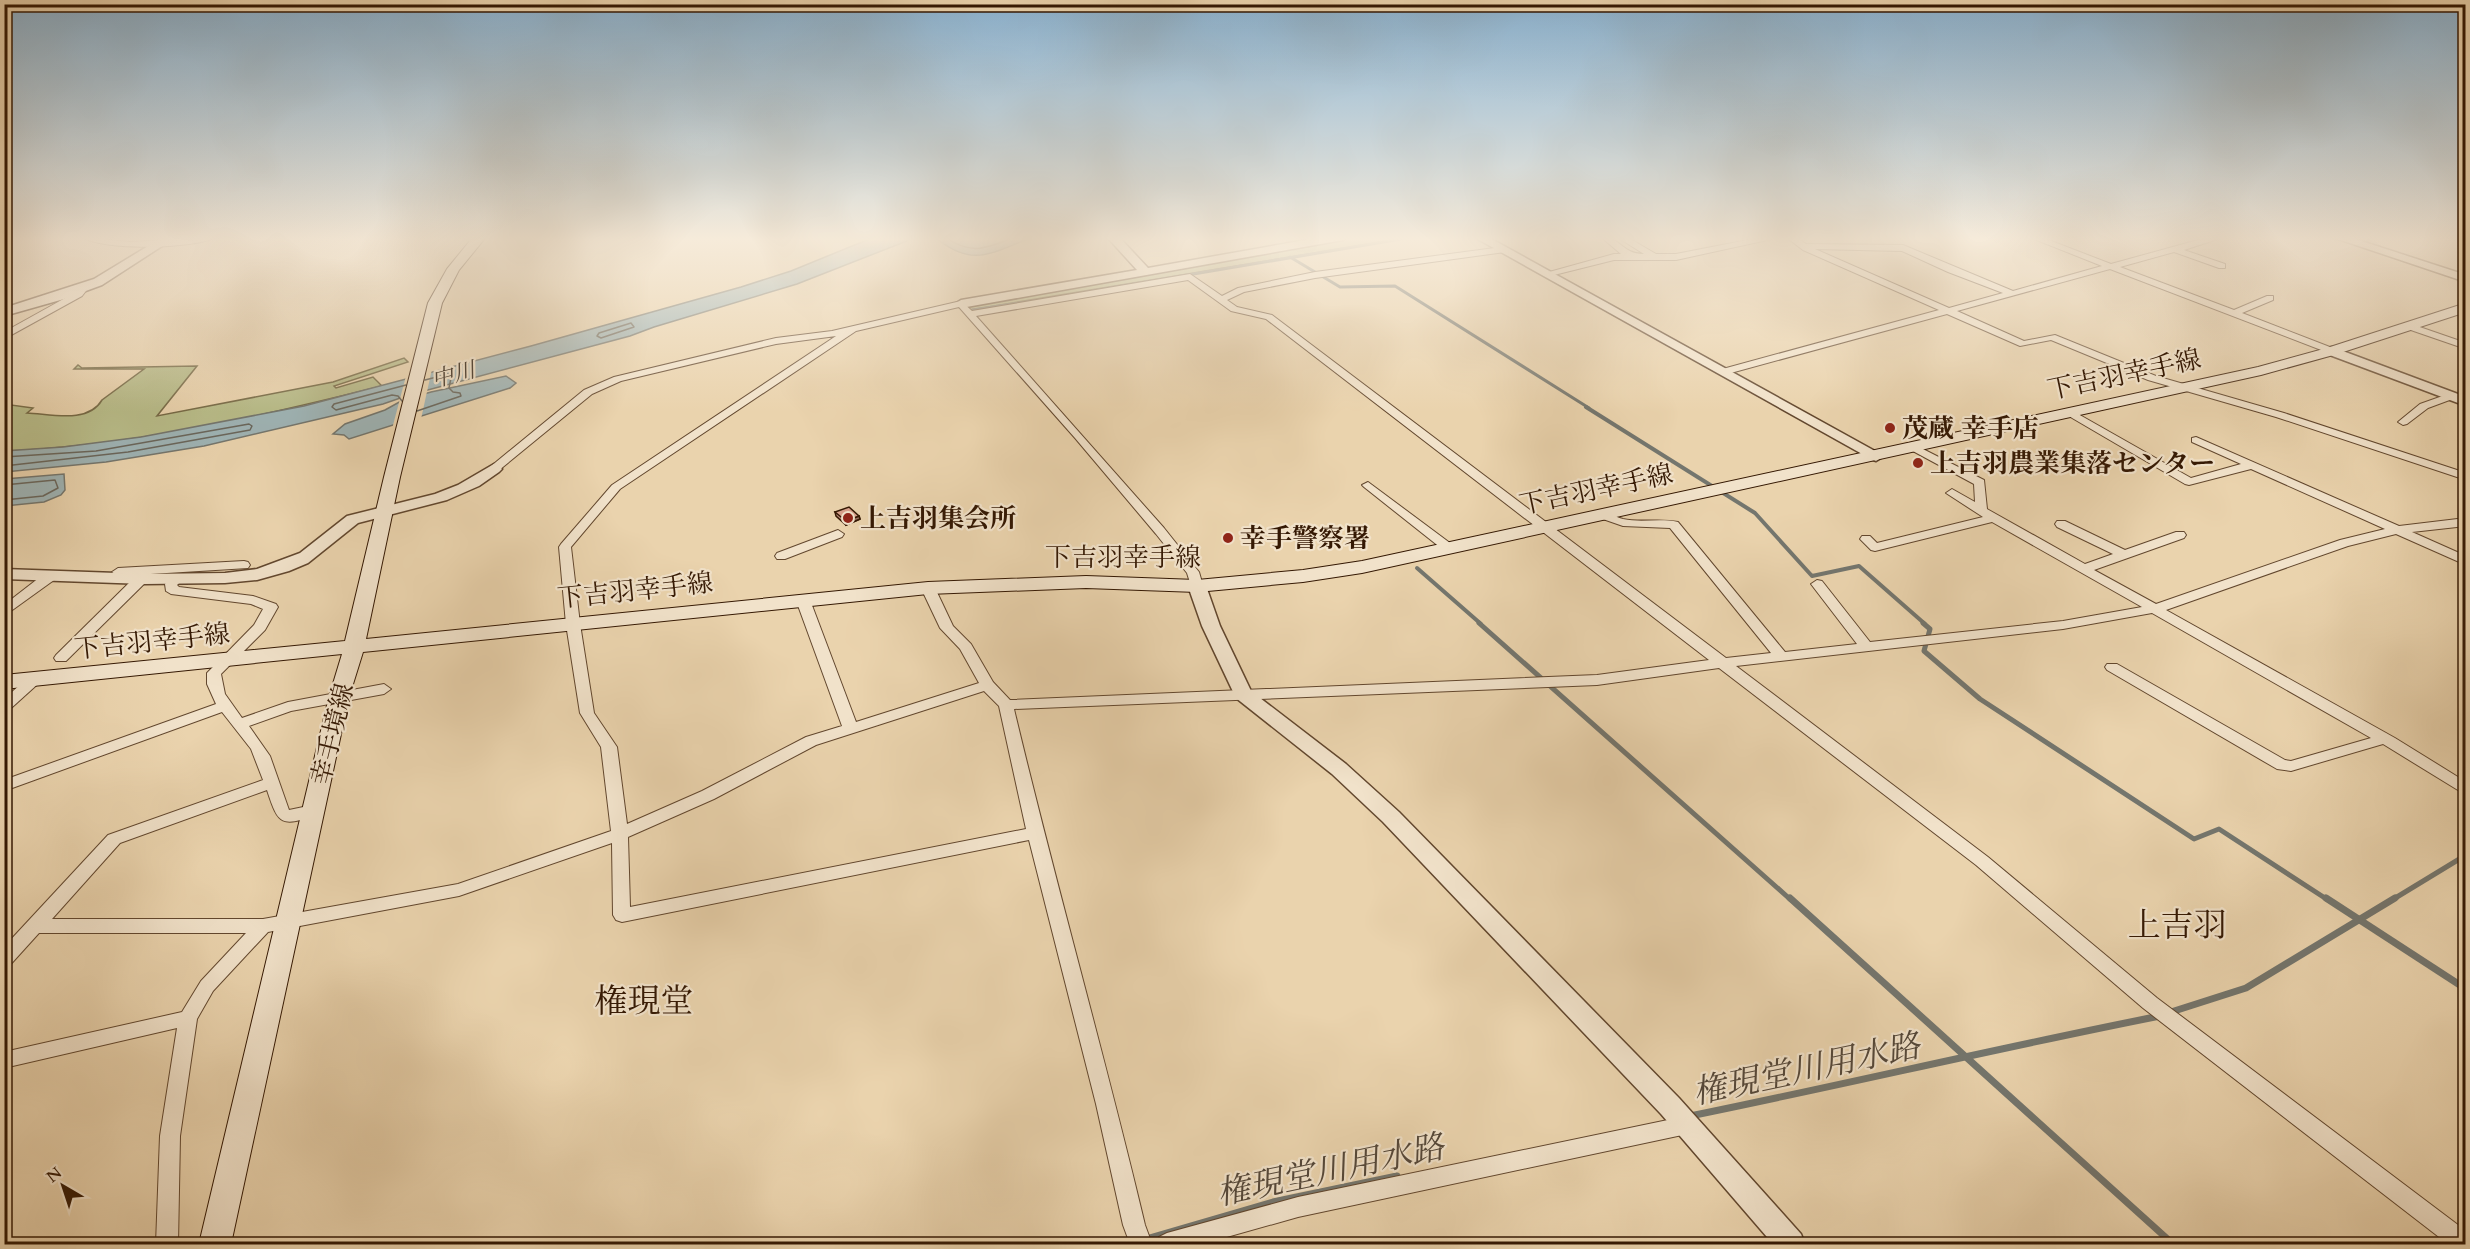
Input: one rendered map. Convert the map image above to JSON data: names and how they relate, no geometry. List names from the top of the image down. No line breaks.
{"streets":{"main road":["下吉羽幸手線","幸手境線"]},"crossings":[["下吉羽幸手線","幸手境線"]],"districts":["上吉羽","権現堂"],"water":["中川","権現堂川用水路"],"places":["茂蔵 幸手店","上吉羽農業集落センター","上吉羽集会所","幸手警察署"],"north":"top left"}
